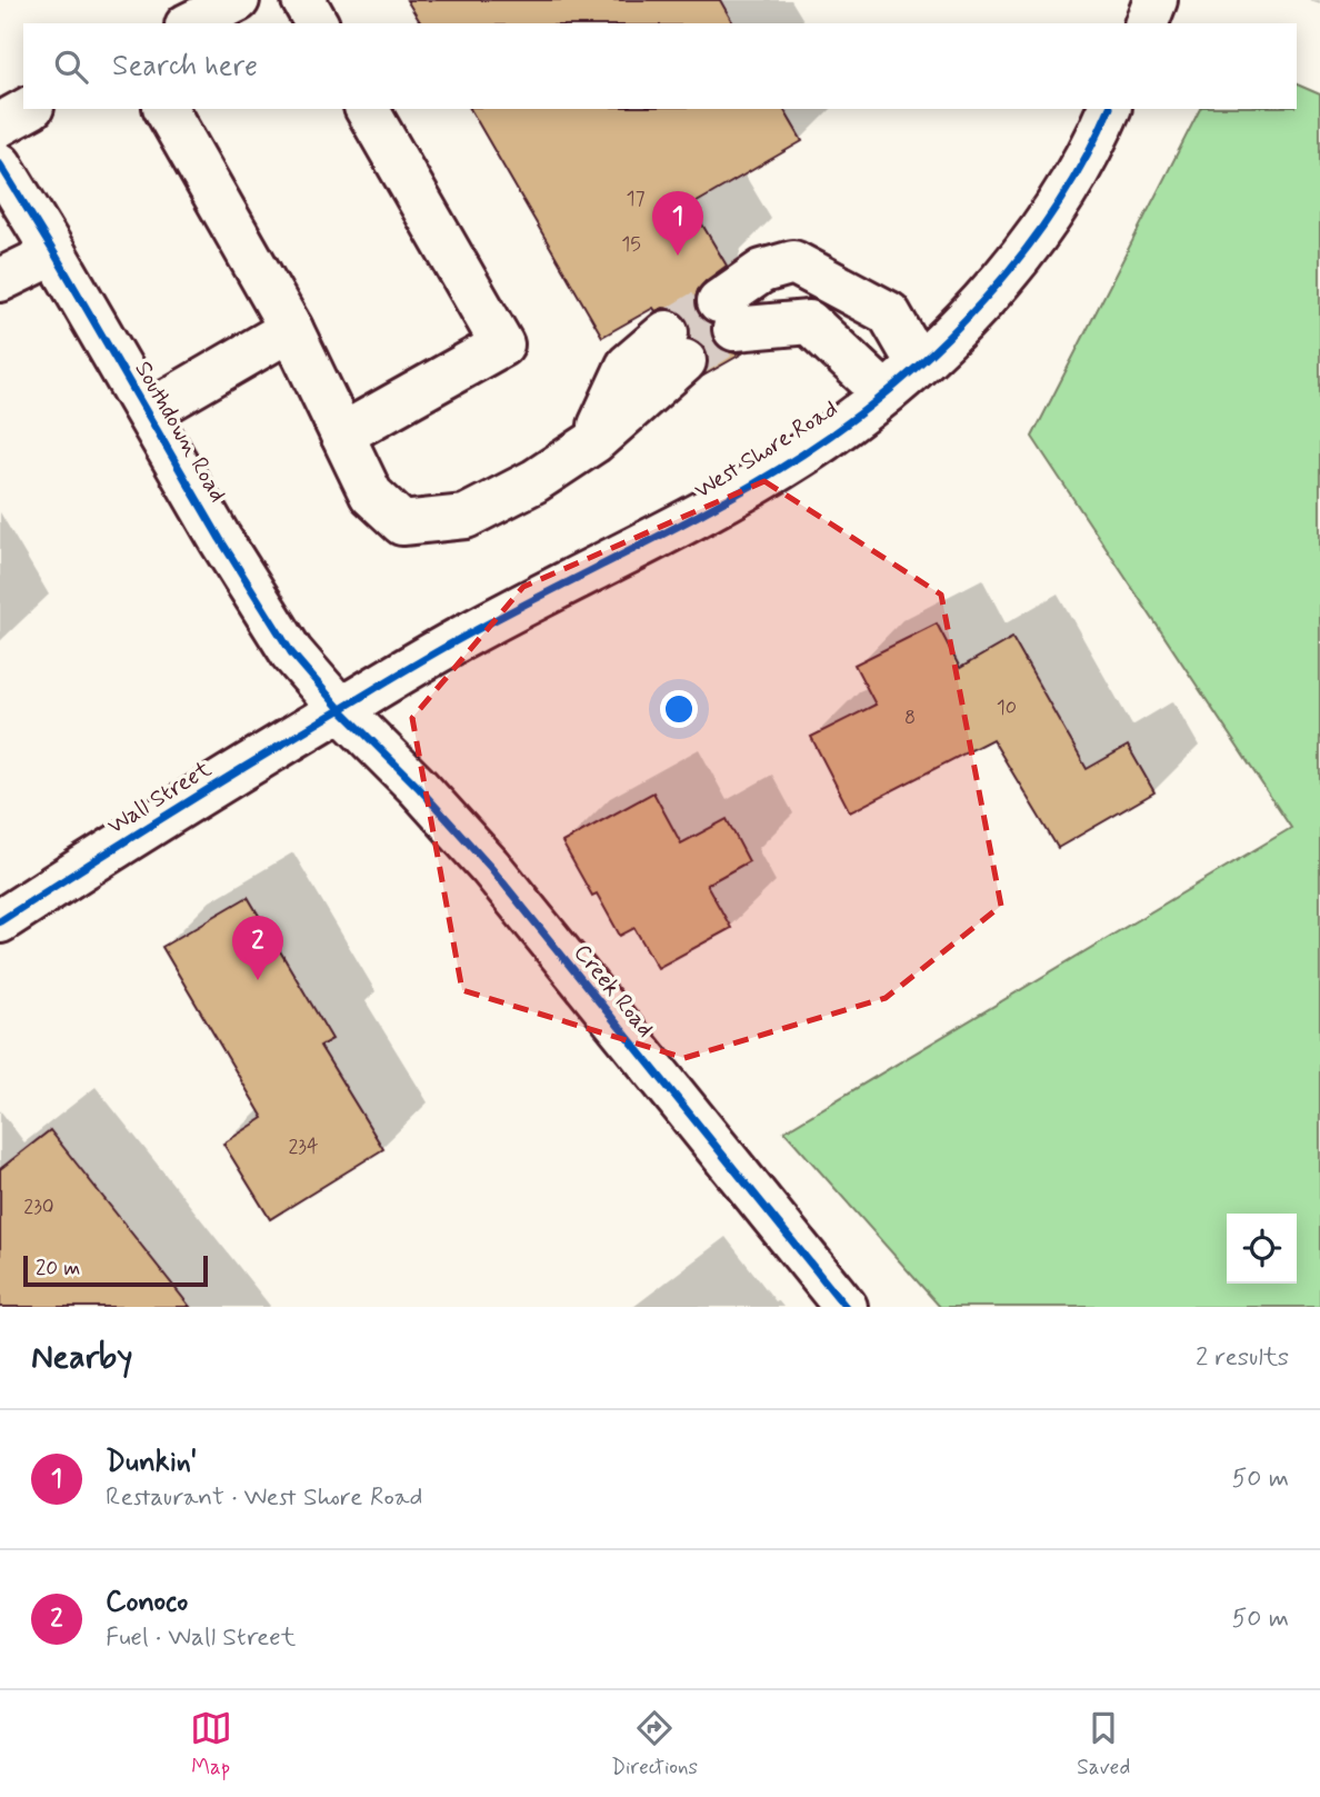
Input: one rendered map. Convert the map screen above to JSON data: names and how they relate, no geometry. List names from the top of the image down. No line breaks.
{"streets":{"street":["Southdown Road","West Shore Road","Wall Street","Creek Road"]},"crossings":[["Southdown Road","West Shore Road"],["Southdown Road","Wall Street"],["Southdown Road","Creek Road"],["West Shore Road","Wall Street"],["West Shore Road","Creek Road"],["Wall Street","Creek Road"]],"house_numbers":["17","15","10","8","234","230"],"scale_bar":"20 m","page":{"search":"Search here","pins":["1","2"],"scale":"20 m","heading":["Nearby","2 results"],"list":[{"mark":"1","name":"Dunkin'","note":"Restaurant · West Shore Road","value":"50 m"},{"mark":"2","name":"Conoco","note":"Fuel · Wall Street","value":"50 m"}],"nav":["Map","Directions","Saved"]}}
